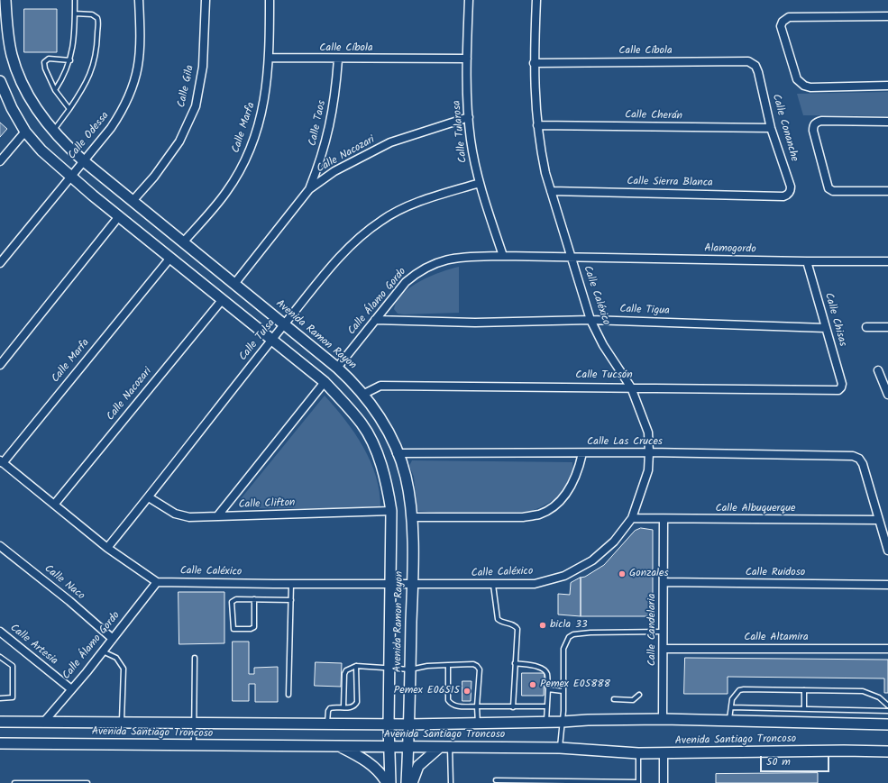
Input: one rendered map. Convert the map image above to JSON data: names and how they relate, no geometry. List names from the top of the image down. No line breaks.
{"streets":{"main road":["Avenida Ramon Rayon","Avenida Santiago Troncoso"],"street":["Calle Cíbola","Calle Gila","Calle Cherán","Calle Taos","Calle Marfa","Calle Conanche","Calle Tularosa","Calle Odessa","Calle Nacozari","Calle Sierra Blanca","Alamogordo","Calle Caléxico","Calle Álamo Gordo","Calle Tigua","Calle Chisas","Calle Tulsa","Calle Tucsón","Calle Las Cruces","Calle Clifton","Calle Albuquerque","Calle Ruidoso","Calle Naco","Calle Candelaria","Calle Altamira","Calle Artesia"]},"crossings":[["Calle Cíbola","Calle Taos"],["Calle Cíbola","Calle Marfa"],["Calle Cíbola","Calle Conanche"],["Calle Cíbola","Calle Tularosa"],["Calle Cíbola","Calle Caléxico"],["Calle Gila","Avenida Ramon Rayon"],["Calle Cherán","Calle Conanche"],["Calle Cherán","Calle Caléxico"],["Calle Taos","Calle Nacozari"],["Calle Marfa","Avenida Ramon Rayon"],["Calle Conanche","Calle Sierra Blanca"],["Calle Tularosa","Calle Nacozari"],["Calle Tularosa","Calle Álamo Gordo"],["Calle Tularosa","Calle Tulsa"],["Calle Odessa","Avenida Ramon Rayon"],["Calle Nacozari","Avenida Ramon Rayon"],["Calle Sierra Blanca","Calle Caléxico"],["Alamogordo","Calle Caléxico"],["Alamogordo","Calle Álamo Gordo"],["Alamogordo","Calle Chisas"],["Calle Caléxico","Calle Álamo Gordo"],["Calle Caléxico","Calle Tigua"],["Calle Caléxico","Avenida Ramon Rayon"],["Calle Caléxico","Calle Tucsón"],["Calle Caléxico","Calle Las Cruces"],["Calle Caléxico","Calle Albuquerque"],["Calle Álamo Gordo","Calle Tigua"],["Calle Álamo Gordo","Avenida Ramon Rayon"],["Calle Álamo Gordo","Calle Naco"],["Calle Álamo Gordo","Calle Artesia"],["Calle Álamo Gordo","Avenida Santiago Troncoso"],["Calle Tigua","Calle Chisas"],["Calle Chisas","Calle Tucsón"],["Avenida Ramon Rayon","Calle Tulsa"],["Avenida Ramon Rayon","Calle Tucsón"],["Avenida Ramon Rayon","Calle Las Cruces"],["Avenida Ramon Rayon","Calle Clifton"],["Avenida Ramon Rayon","Avenida Santiago Troncoso"],["Calle Tulsa","Calle Clifton"],["Calle Las Cruces","Calle Albuquerque"],["Calle Albuquerque","Calle Candelaria"],["Calle Ruidoso","Calle Candelaria"],["Calle Candelaria","Calle Altamira"],["Calle Candelaria","Avenida Santiago Troncoso"]],"places":["Gonzales","bicla 33","Pemex E05888","Pemex E06515"],"scale_bar":"50 m"}
